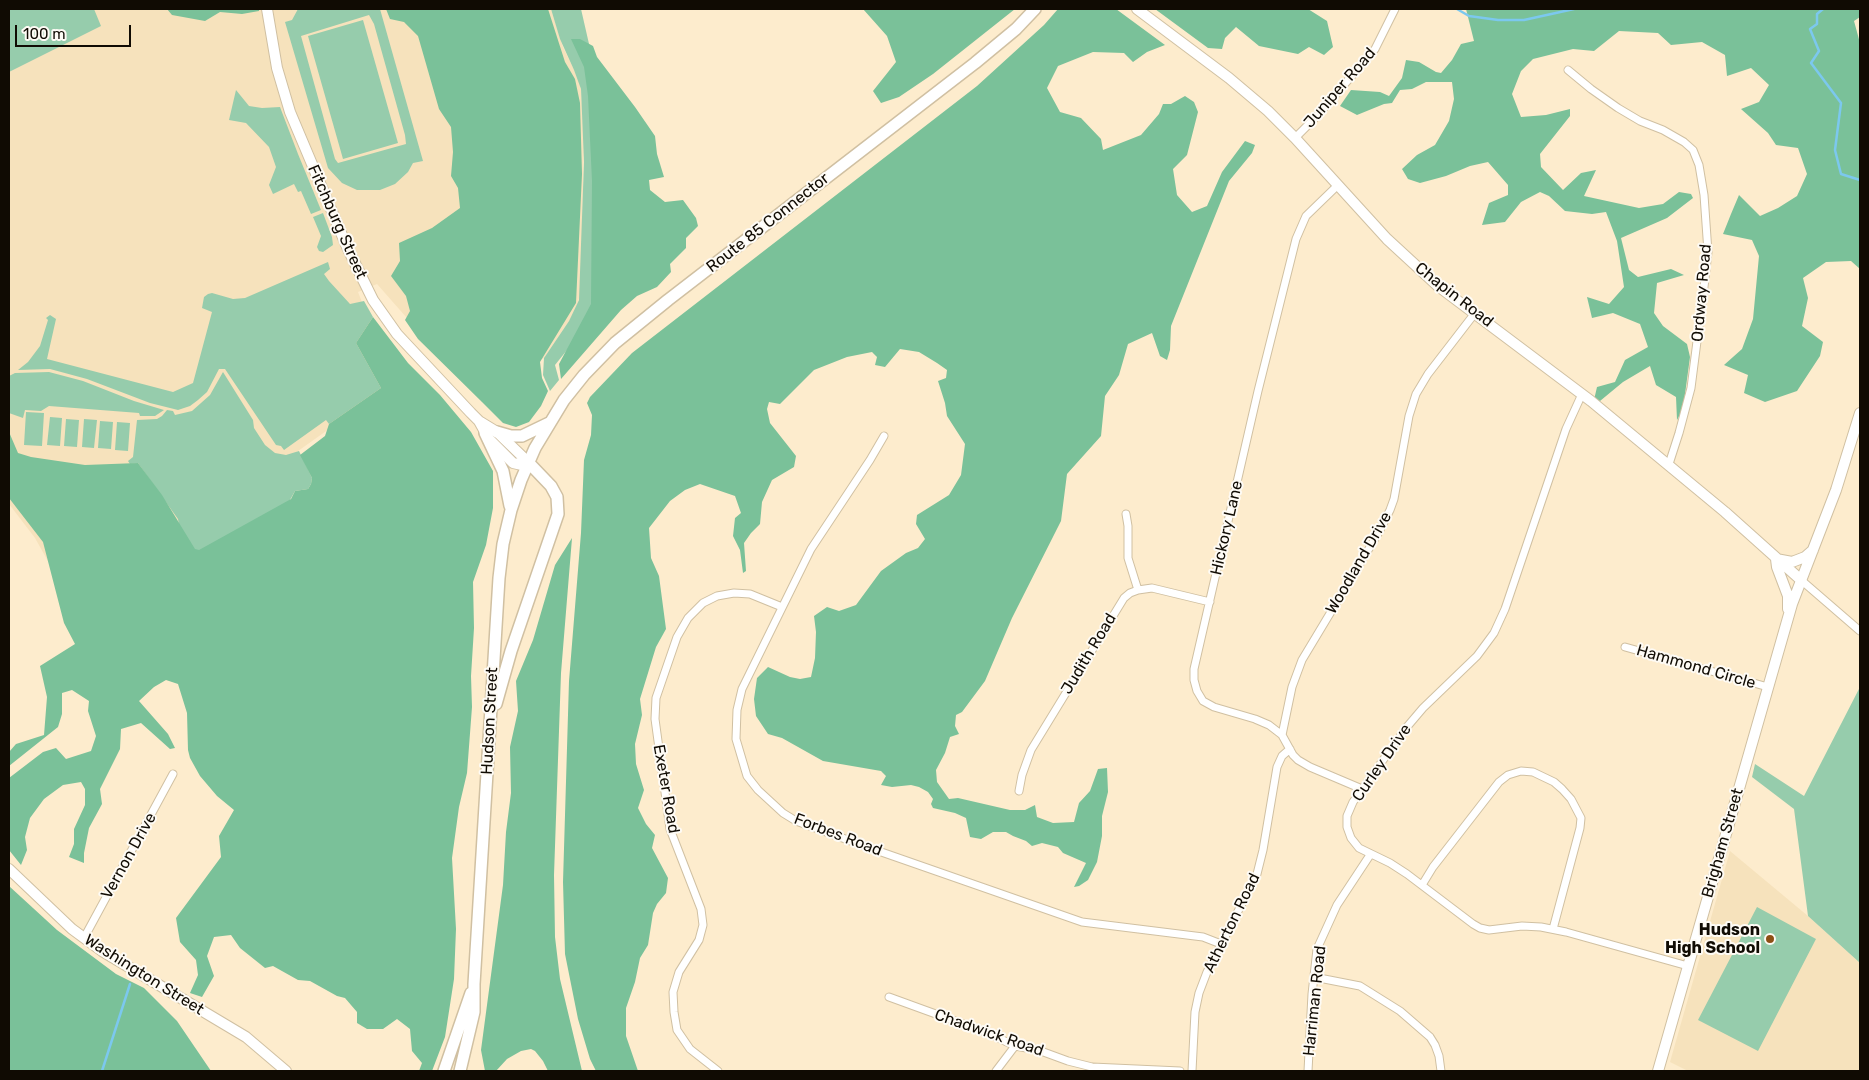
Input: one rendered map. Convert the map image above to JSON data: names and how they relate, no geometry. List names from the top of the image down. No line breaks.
{"streets":{"main road":["Route 85 Connector","Hudson Street"],"street":["Juniper Road","Fitchburg Street","Ordway Road","Chapin Road","Hickory Lane","Woodland Drive","Judith Road","Hammond Circle","Curley Drive","Exeter Road","Forbes Road","Brigham Street","Vernon Drive","Atherton Road","Washington Street","Harriman Road","Chadwick Road"]},"crossings":[["Juniper Road","Chapin Road"],["Route 85 Connector","Hudson Street"],["Ordway Road","Chapin Road"],["Chapin Road","Hickory Lane"],["Chapin Road","Woodland Drive"],["Chapin Road","Curley Drive"],["Chapin Road","Brigham Street"],["Hickory Lane","Woodland Drive"],["Hickory Lane","Curley Drive"],["Hickory Lane","Atherton Road"],["Hammond Circle","Brigham Street"],["Curley Drive","Brigham Street"],["Curley Drive","Harriman Road"],["Exeter Road","Forbes Road"],["Forbes Road","Atherton Road"],["Vernon Drive","Washington Street"]],"places":["Hudson High School"],"scale_bar":"100 m"}
